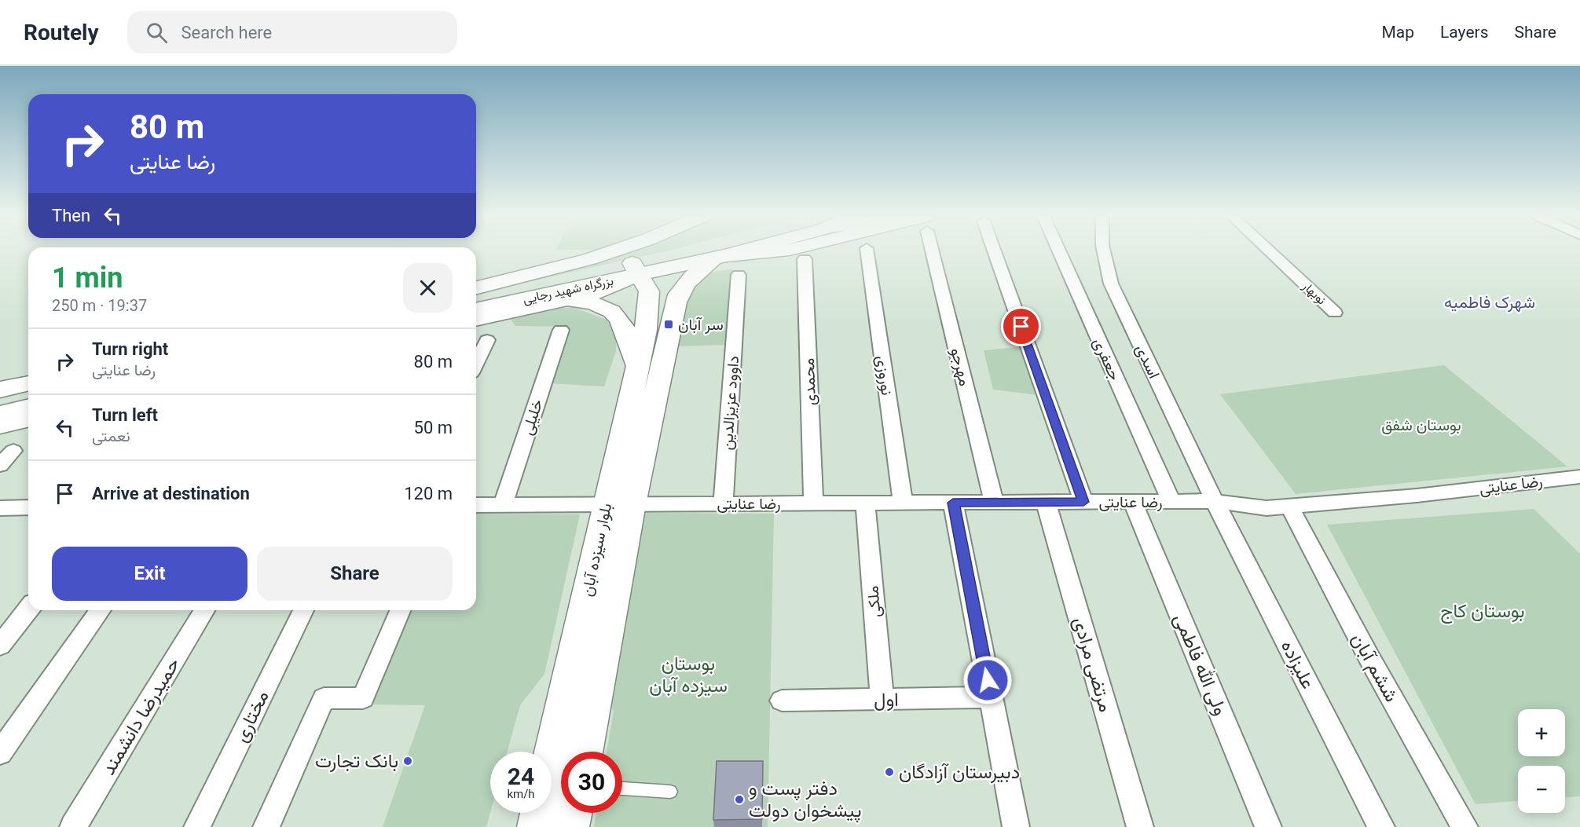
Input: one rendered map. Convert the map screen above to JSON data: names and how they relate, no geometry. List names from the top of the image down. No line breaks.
{"streets":{"main road":["بزرگراه شهید رجایی","بلوار سیزده آبان"],"street":["نوبهار","جعفری","اسدی","مهرجو","نوروزی","محمدی","داوود عزیزالدین","خلیلی","رضا عنایتی","ملکی","مرتضی مرادی","ولی الله فاطمی","علیزاده","ششم آبان","اول","حمیدرضا دانشمند","مختاری"]},"crossings":[["بزرگراه شهید رجایی","بلوار سیزده آبان"],["جعفری","رضا عنایتی"],["اسدی","رضا عنایتی"],["اسدی","علیزاده"],["مهرجو","رضا عنایتی"],["نوروزی","رضا عنایتی"],["محمدی","رضا عنایتی"],["داوود عزیزالدین","رضا عنایتی"],["خلیلی","رضا عنایتی"],["رضا عنایتی","بلوار سیزده آبان"],["رضا عنایتی","ملکی"],["رضا عنایتی","مرتضی مرادی"],["رضا عنایتی","ولی الله فاطمی"],["رضا عنایتی","علیزاده"],["رضا عنایتی","ششم آبان"],["ملکی","اول"]],"districts":["شهرک فاطمیه"],"parks":["بوستان شفق","بوستان کاج","بوستان سیزده آبان"],"places":{"transit":["سر آبان"],"other":["بانک تجارت","دبیرستان آزادگان","دفتر پست و پیشخوان دولت"]},"page":{"header":"Routely","search":"Search here","nav":["Map","Layers","Share"],"turn":["80 m","رضا عنایتی"],"then":"Then","heading":["1 min","250 m · 19:37"],"list":[{"name":"Turn right","note":"رضا عنایتی","value":"80 m"},{"name":"Turn left","note":"نعمتی","value":"50 m"},{"name":"Arrive at destination","value":"120 m"}],"buttons":["Exit","Share"],"map_buttons":["+","−"],"speed":"24 km/h","limit":"30"}}
